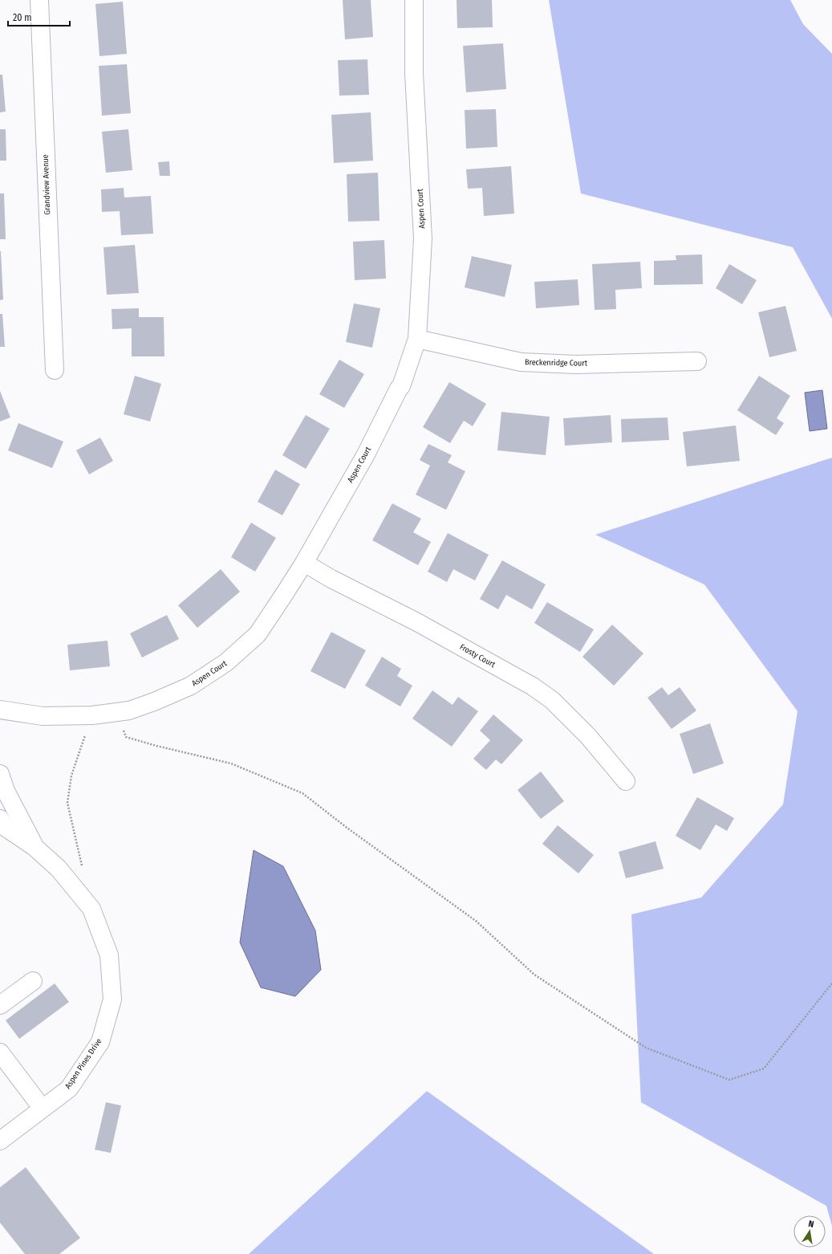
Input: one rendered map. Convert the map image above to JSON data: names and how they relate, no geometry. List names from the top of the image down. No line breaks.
{"streets":{"street":["Grandview Avenue","Aspen Court","Breckenridge Court","Frosty Court","Aspen Pines Drive"]},"crossings":[["Aspen Court","Breckenridge Court"],["Aspen Court","Frosty Court"]],"scale_bar":"20 m","north":"top"}
